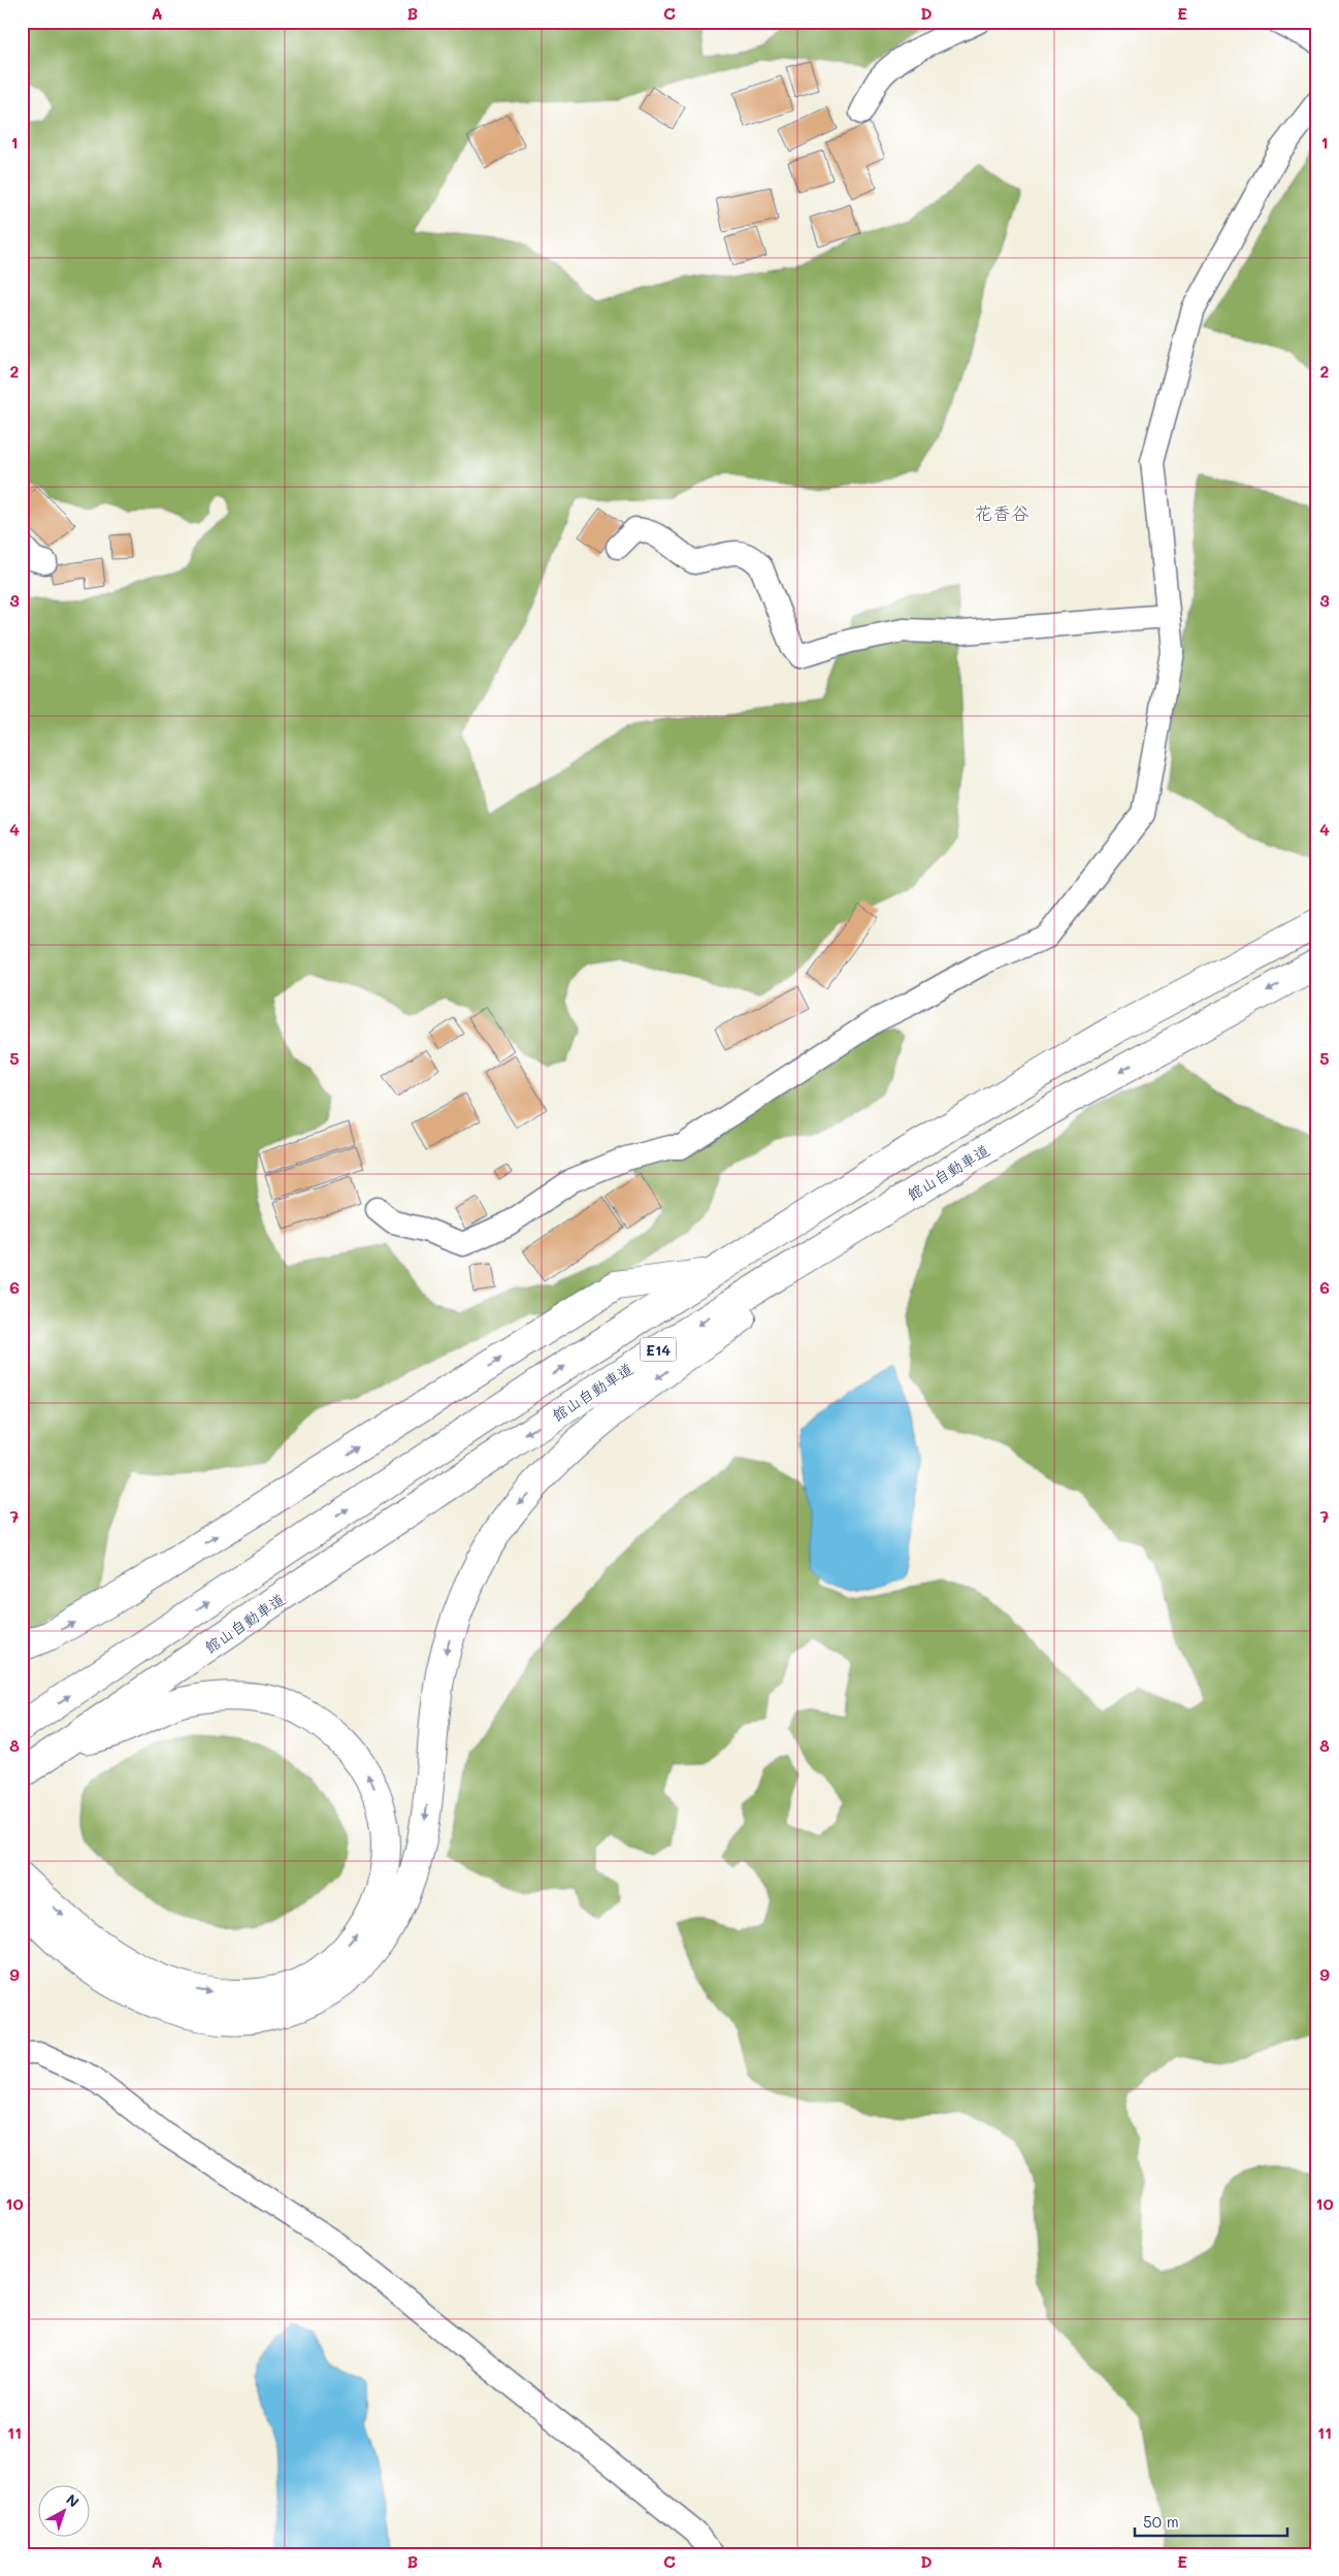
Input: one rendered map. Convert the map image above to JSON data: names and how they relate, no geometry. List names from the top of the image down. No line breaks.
{"streets":{"highway":["館山自動車道","E14"]},"districts":["花香谷"],"scale_bar":"50 m","north":"top right","grid":{"columns":["A","B","C","D","E"],"rows":["1","2","3","4","5","6","7","8","9","10","11"]}}
